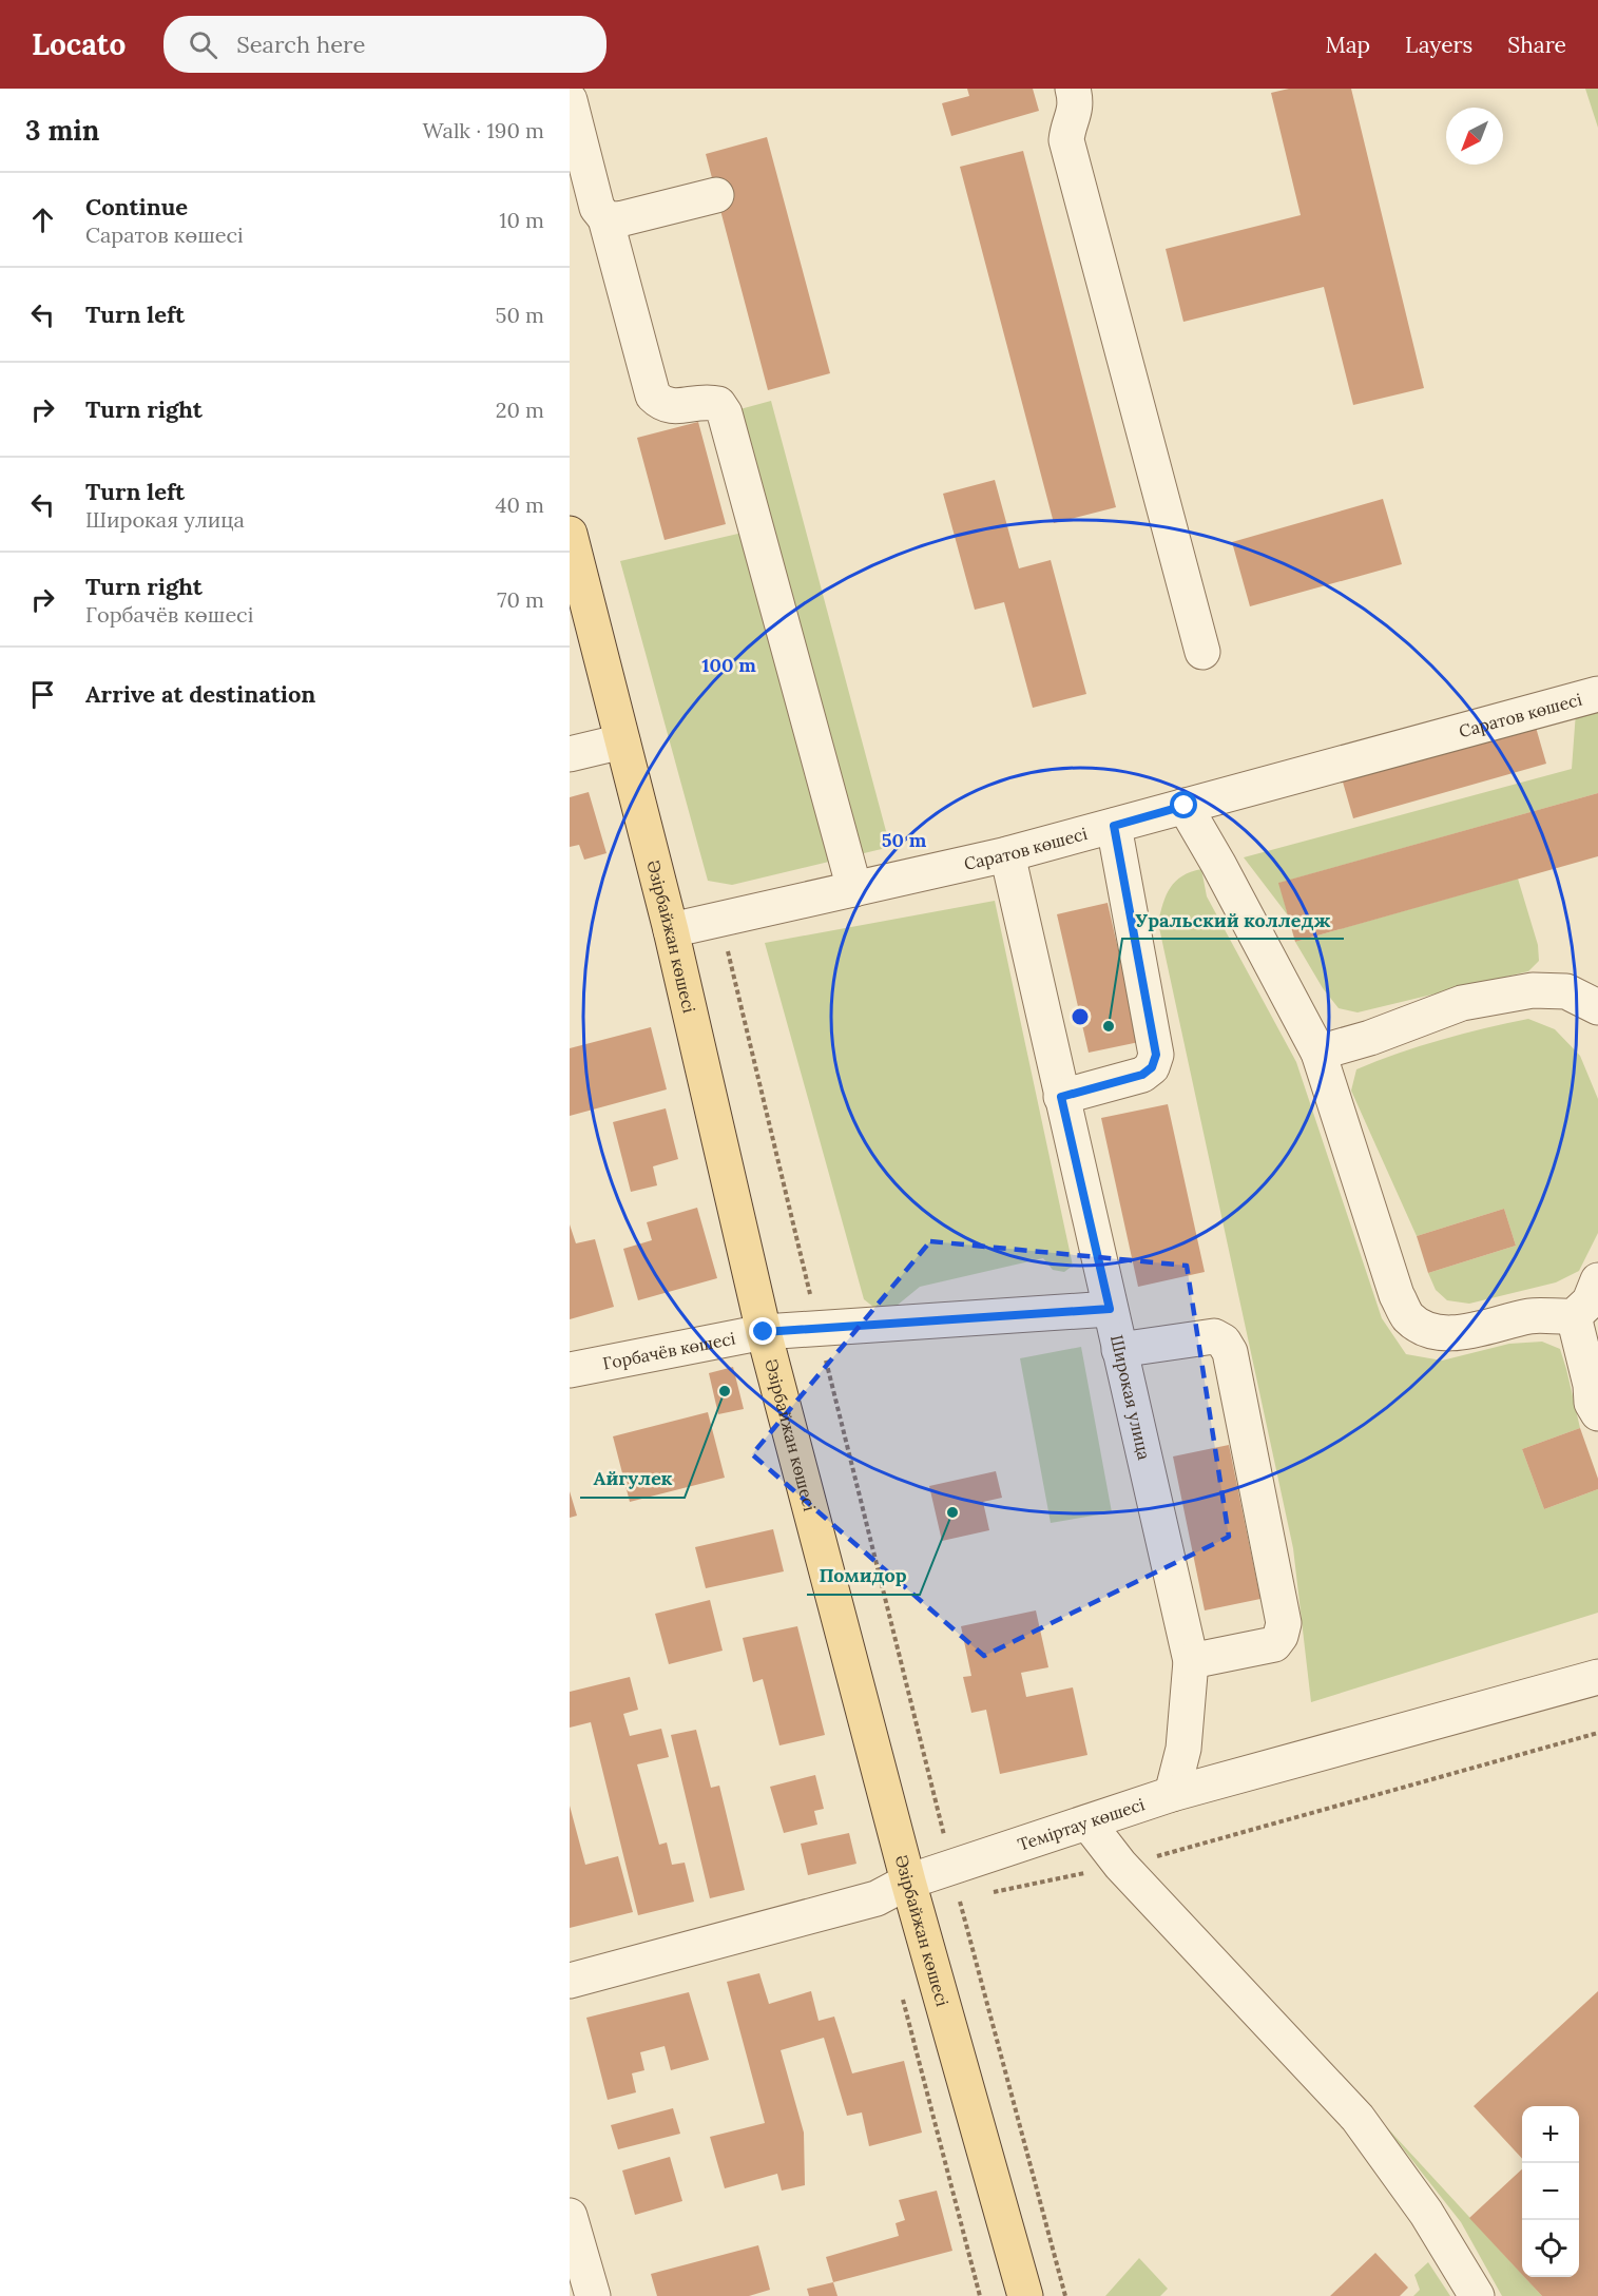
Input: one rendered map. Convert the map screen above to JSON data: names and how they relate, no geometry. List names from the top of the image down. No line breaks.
{"streets":{"main road":["Әзірбайжан көшесі"],"street":["Саратов көшесі","Горбачёв көшесі","Широкая улица","Теміртау көшесі"]},"crossings":[["Саратов көшесі","Әзірбайжан көшесі"],["Саратов көшесі","Широкая улица"],["Әзірбайжан көшесі","Горбачёв көшесі"],["Әзірбайжан көшесі","Теміртау көшесі"],["Горбачёв көшесі","Широкая улица"],["Широкая улица","Теміртау көшесі"]],"places":["Уральский колледж","Айгулек","Помидор"],"north":"bottom left","page":{"header":"Locato","search":"Search here","nav":["Map","Layers","Share"],"heading":["3 min","Walk · 190 m"],"list":[["Continue","Саратов көшесі","10 m"],["Turn left","50 m"],["Turn right","20 m"],["Turn left","Широкая улица","40 m"],["Turn right","Горбачёв көшесі","70 m"],"Arrive at destination"],"map_buttons":["+","−"]},"rings":["100 m","50 m"]}
